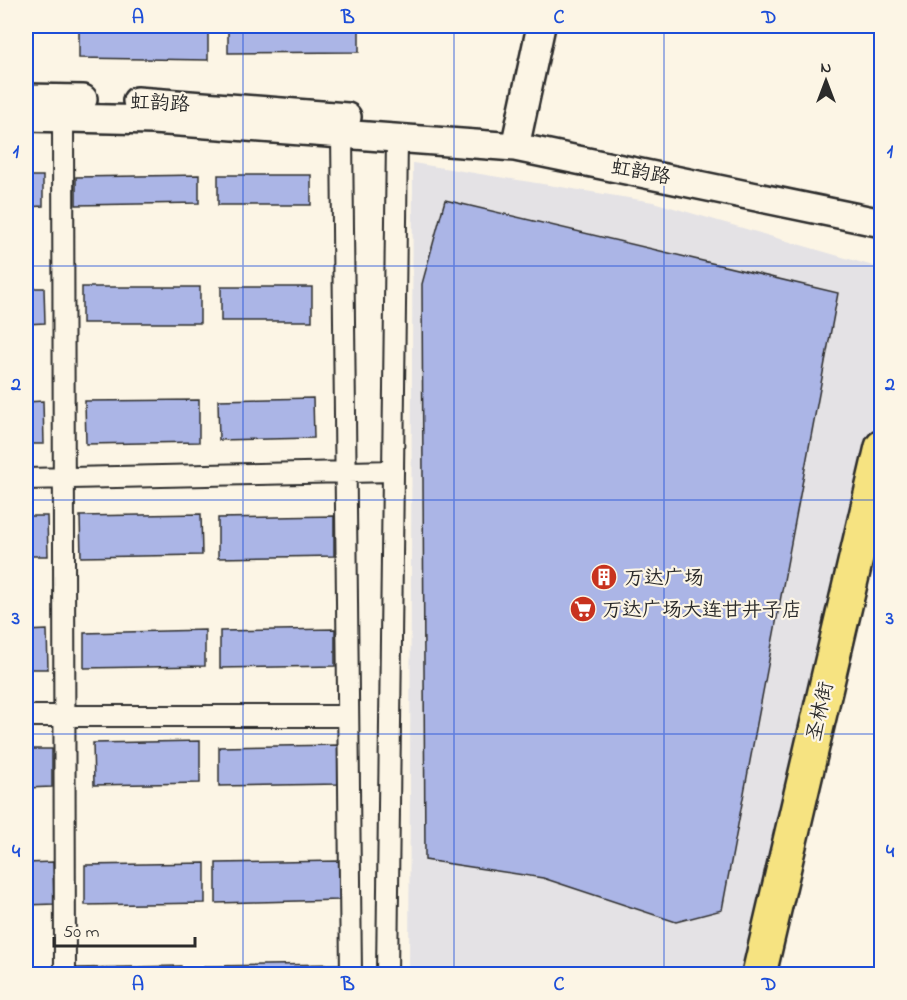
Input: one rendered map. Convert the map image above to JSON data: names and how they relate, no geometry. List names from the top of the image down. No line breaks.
{"streets":{"highway":["圣林街"],"street":["虹韵路"]},"places":{"building":["万达广场"],"supermarket":["万达广场大连甘井子店"]},"scale_bar":"50 m","north":"top","grid":{"columns":["A","B","C","D"],"rows":["1","2","3","4"]}}
